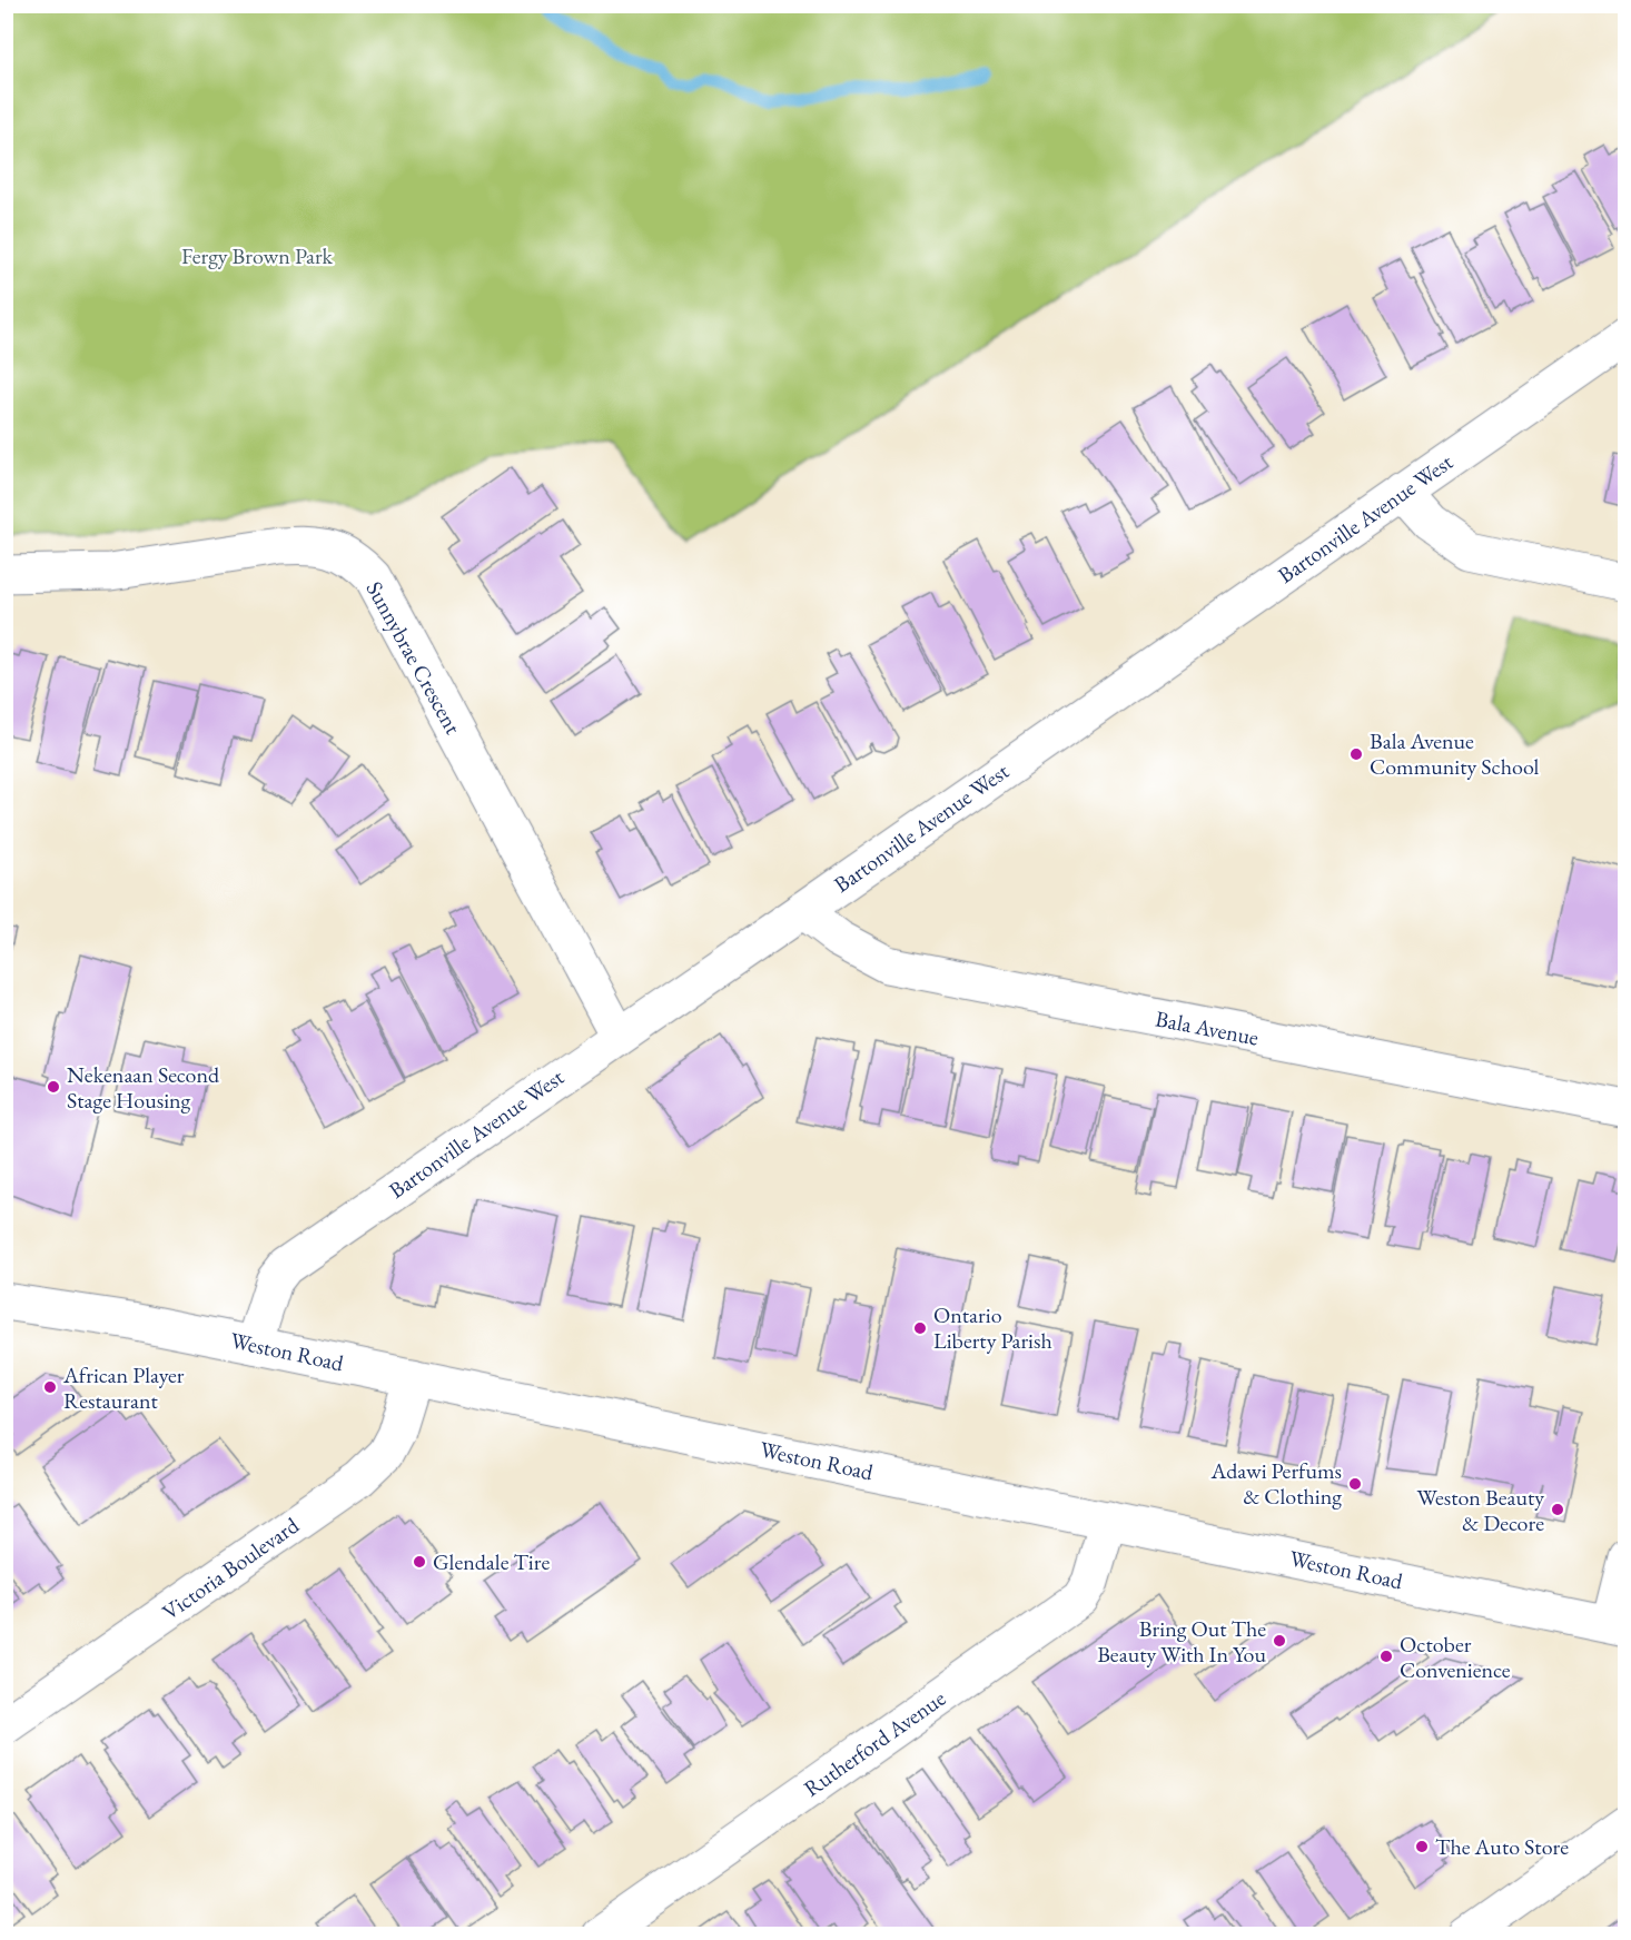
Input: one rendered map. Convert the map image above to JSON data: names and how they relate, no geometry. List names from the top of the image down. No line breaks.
{"streets":{"street":["Bartonville Avenue West","Sunnybrae Crescent","Bala Avenue","Weston Road","Victoria Boulevard","Rutherford Avenue"]},"crossings":[["Bartonville Avenue West","Sunnybrae Crescent"],["Bartonville Avenue West","Bala Avenue"],["Bartonville Avenue West","Weston Road"],["Weston Road","Victoria Boulevard"],["Weston Road","Rutherford Avenue"]],"parks":["Fergy Brown Park"],"places":["Bala Avenue Community School","Nekenaan Second Stage Housing","Ontario Liberty Parish","African Player Restaurant","Adawi Perfums & Clothing","Weston Beauty & Decore","Glendale Tire","Bring Out The Beauty With In You","October Convenience","The Auto Store"]}
